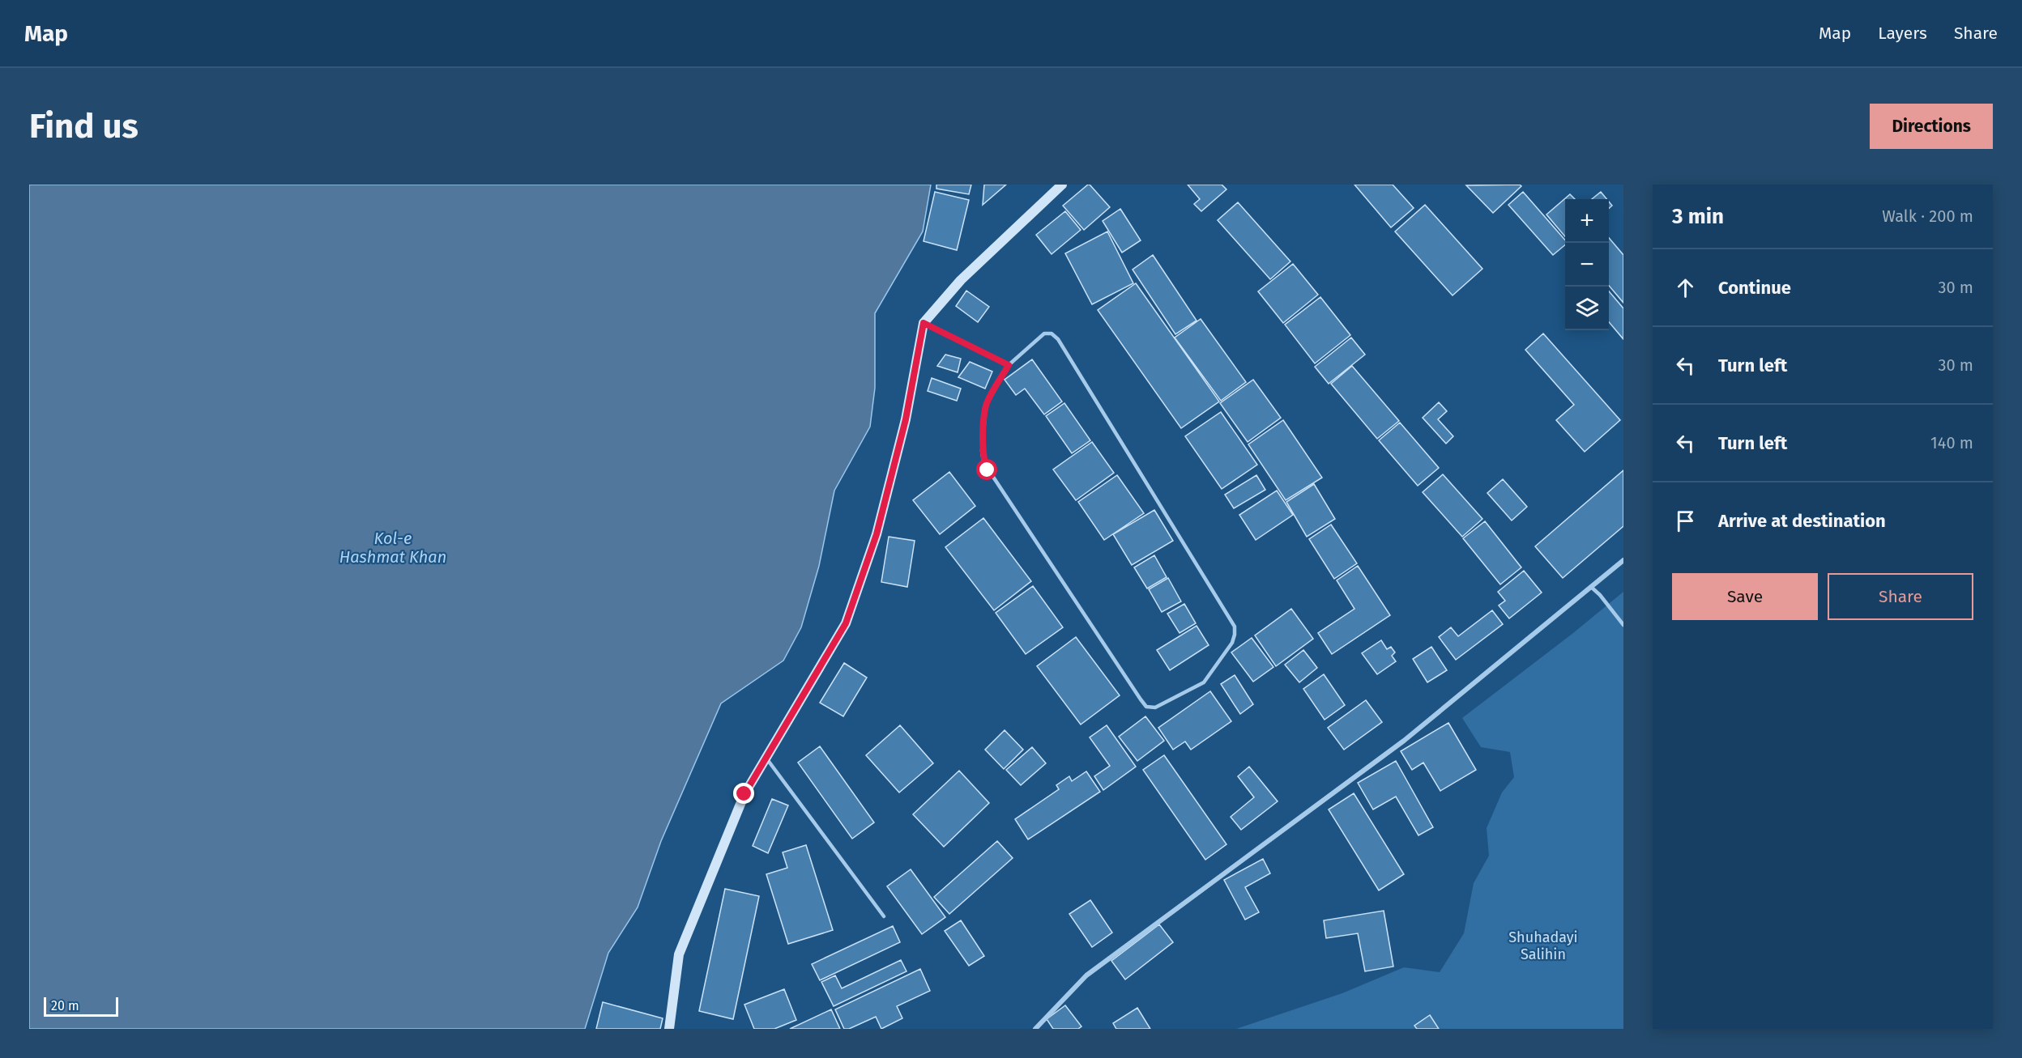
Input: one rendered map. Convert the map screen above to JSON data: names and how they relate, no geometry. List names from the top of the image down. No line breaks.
{"water":["Kol-e Hashmat Khan"],"parks":["Shuhadayi Salihin"],"scale_bar":"20 m","page":{"header":"Map","nav":["Map","Layers","Share"],"buttons":["Directions",["Save","Share"]],"title":"Find us","heading":["3 min","Walk · 200 m"],"map_buttons":["+","−"],"list":[["Continue","30 m"],["Turn left","30 m"],["Turn left","140 m"],"Arrive at destination"],"scale":"20 m"}}
